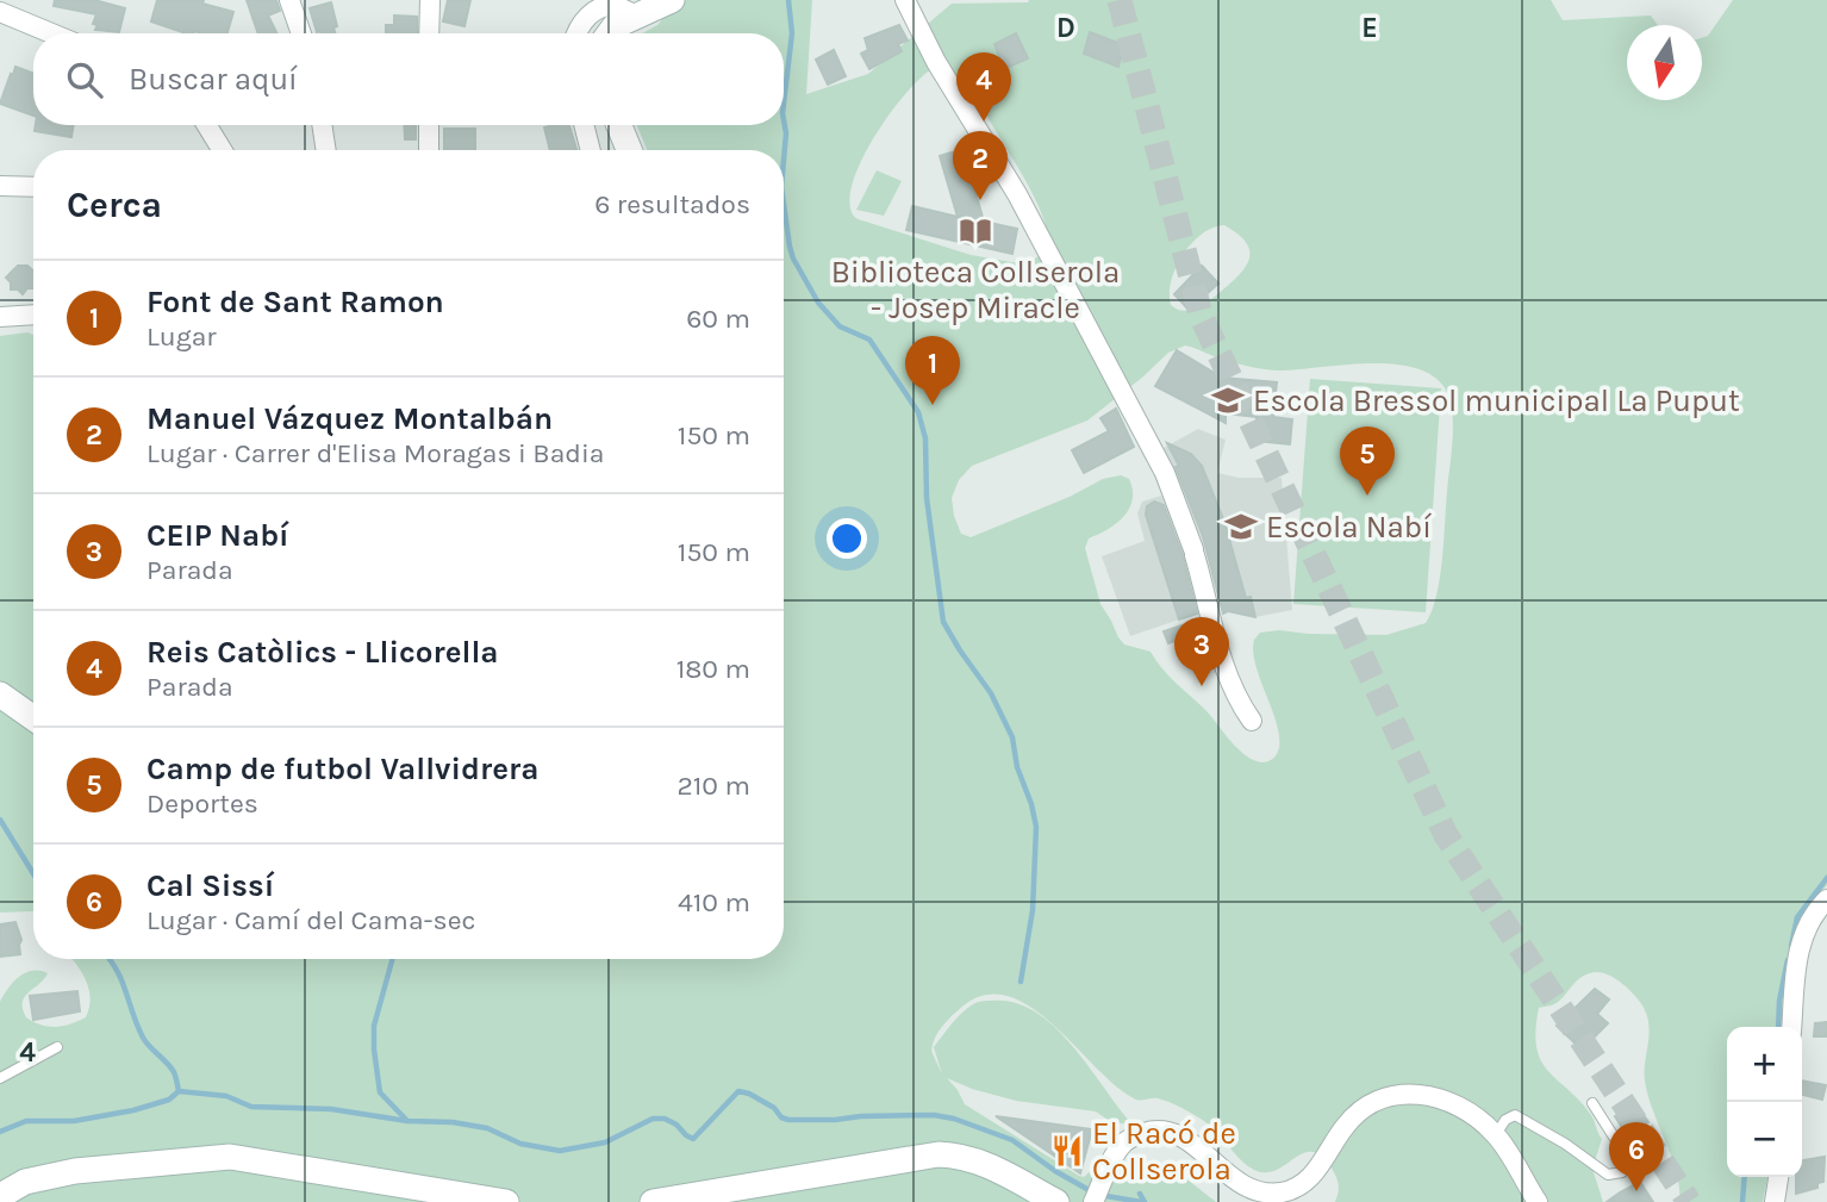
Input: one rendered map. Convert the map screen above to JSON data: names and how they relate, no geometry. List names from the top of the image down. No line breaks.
{"places":{"library":["Biblioteca Collserola - Josep Miracle"],"school or university":["Escola Bressol municipal La Puput","Escola Nabí"],"restaurant":["El Racó de Collserola"]},"north":"bottom","page":{"search":"Buscar aquí","pins":["4","2","1","5","3","6"],"heading":["Cerca","6 resultados"],"list":[{"mark":"1","name":"Font de Sant Ramon","note":"Lugar","value":"60 m"},{"mark":"2","name":"Manuel Vázquez Montalbán","note":"Lugar · Carrer d'Elisa Moragas i Badia","value":"150 m"},{"mark":"3","name":"CEIP Nabí","note":"Parada","value":"150 m"},{"mark":"4","name":"Reis Catòlics - Llicorella","note":"Parada","value":"180 m"},{"mark":"5","name":"Camp de futbol Vallvidrera","note":"Deportes","value":"210 m"},{"mark":"6","name":"Cal Sissí","note":"Lugar · Camí del Cama-sec","value":"410 m"}],"map_buttons":["+","−"]},"grid":{"columns":["D","E"],"rows":["4"]}}
